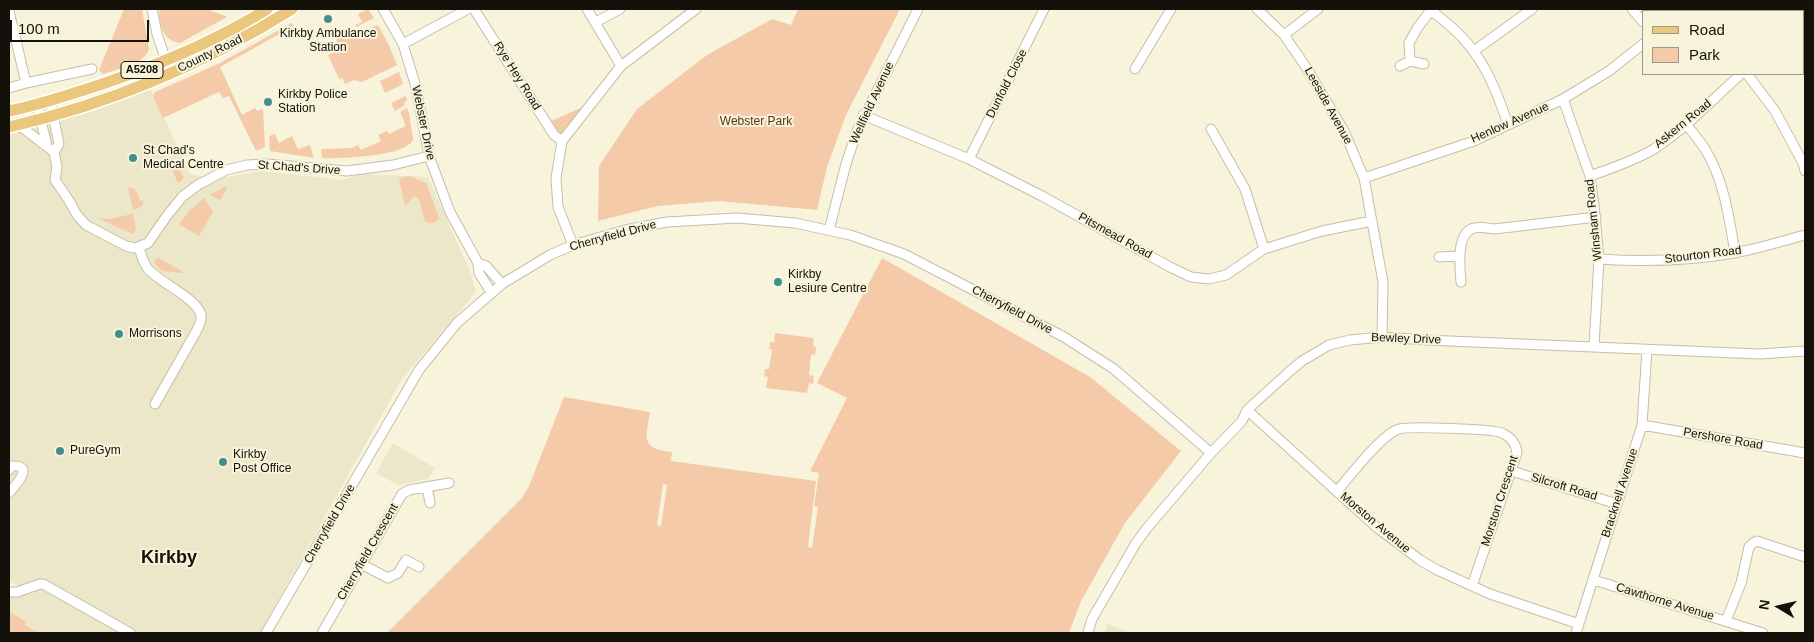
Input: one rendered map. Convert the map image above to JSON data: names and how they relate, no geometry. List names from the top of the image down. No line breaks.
{"streets":{"main road":["County Road","A5208"],"street":["Rye Hey Road","Dunfold Close","Wellfield Avenue","Leeside Avenue","Webster Drive","Henlow Avenue","Askern Road","St Chad's Drive","Winsham Road","Cherryfield Drive","Pitsmead Road","Stourton Road","Bewley Drive","Pershore Road","Silcroft Road","Bracknell Avenue","Morston Crescent","Morston Avenue","Cherryfield Crescent","Cawthorne Avenue"]},"crossings":[["Dunfold Close","Pitsmead Road"],["Wellfield Avenue","Cherryfield Drive"],["Wellfield Avenue","Pitsmead Road"],["Leeside Avenue","Henlow Avenue"],["Leeside Avenue","Pitsmead Road"],["Leeside Avenue","Bewley Drive"],["Webster Drive","St Chad's Drive"],["Webster Drive","Cherryfield Drive"],["Henlow Avenue","Winsham Road"],["Askern Road","Winsham Road"],["Winsham Road","Stourton Road"],["Winsham Road","Bewley Drive"],["Cherryfield Drive","Bewley Drive"],["Bewley Drive","Bracknell Avenue"],["Bewley Drive","Morston Avenue"],["Pershore Road","Bracknell Avenue"],["Silcroft Road","Bracknell Avenue"],["Silcroft Road","Morston Crescent"],["Bracknell Avenue","Morston Avenue"],["Bracknell Avenue","Cawthorne Avenue"],["Morston Crescent","Morston Avenue"]],"districts":["Kirkby"],"parks":["Webster Park"],"places":["Kirkby Ambulance Station","Kirkby Police Station","St Chad's Medical Centre","Kirkby Lesiure Centre","Morrisons","PureGym","Kirkby Post Office"],"legend":["Road","Park"],"scale_bar":"100 m","north":"left"}
